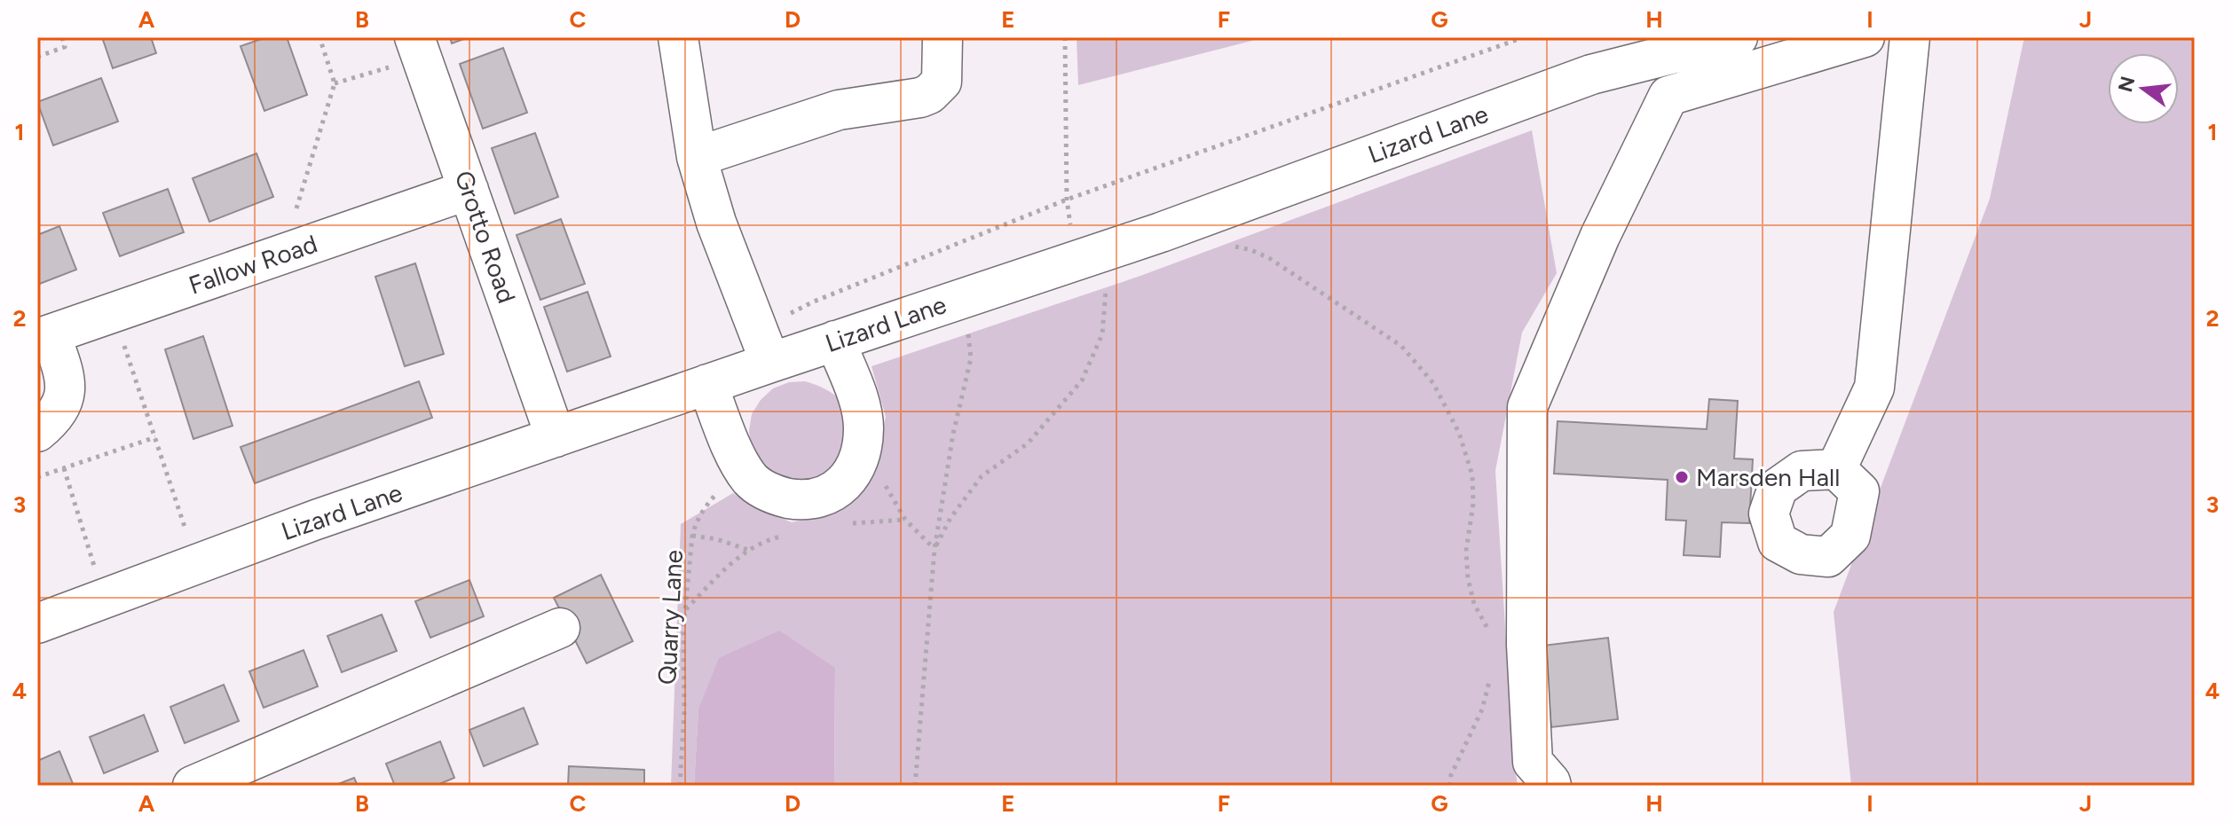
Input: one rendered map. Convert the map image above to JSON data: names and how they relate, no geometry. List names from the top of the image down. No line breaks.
{"streets":{"street":["Lizard Lane","Grotto Road","Fallow Road"],"path":["Quarry Lane"]},"crossings":[["Lizard Lane","Grotto Road"],["Lizard Lane","Quarry Lane"],["Grotto Road","Fallow Road"]],"places":["Marsden Hall"],"north":"left","grid":{"columns":["A","B","C","D","E","F","G","H","I","J"],"rows":["1","2","3","4"]}}
